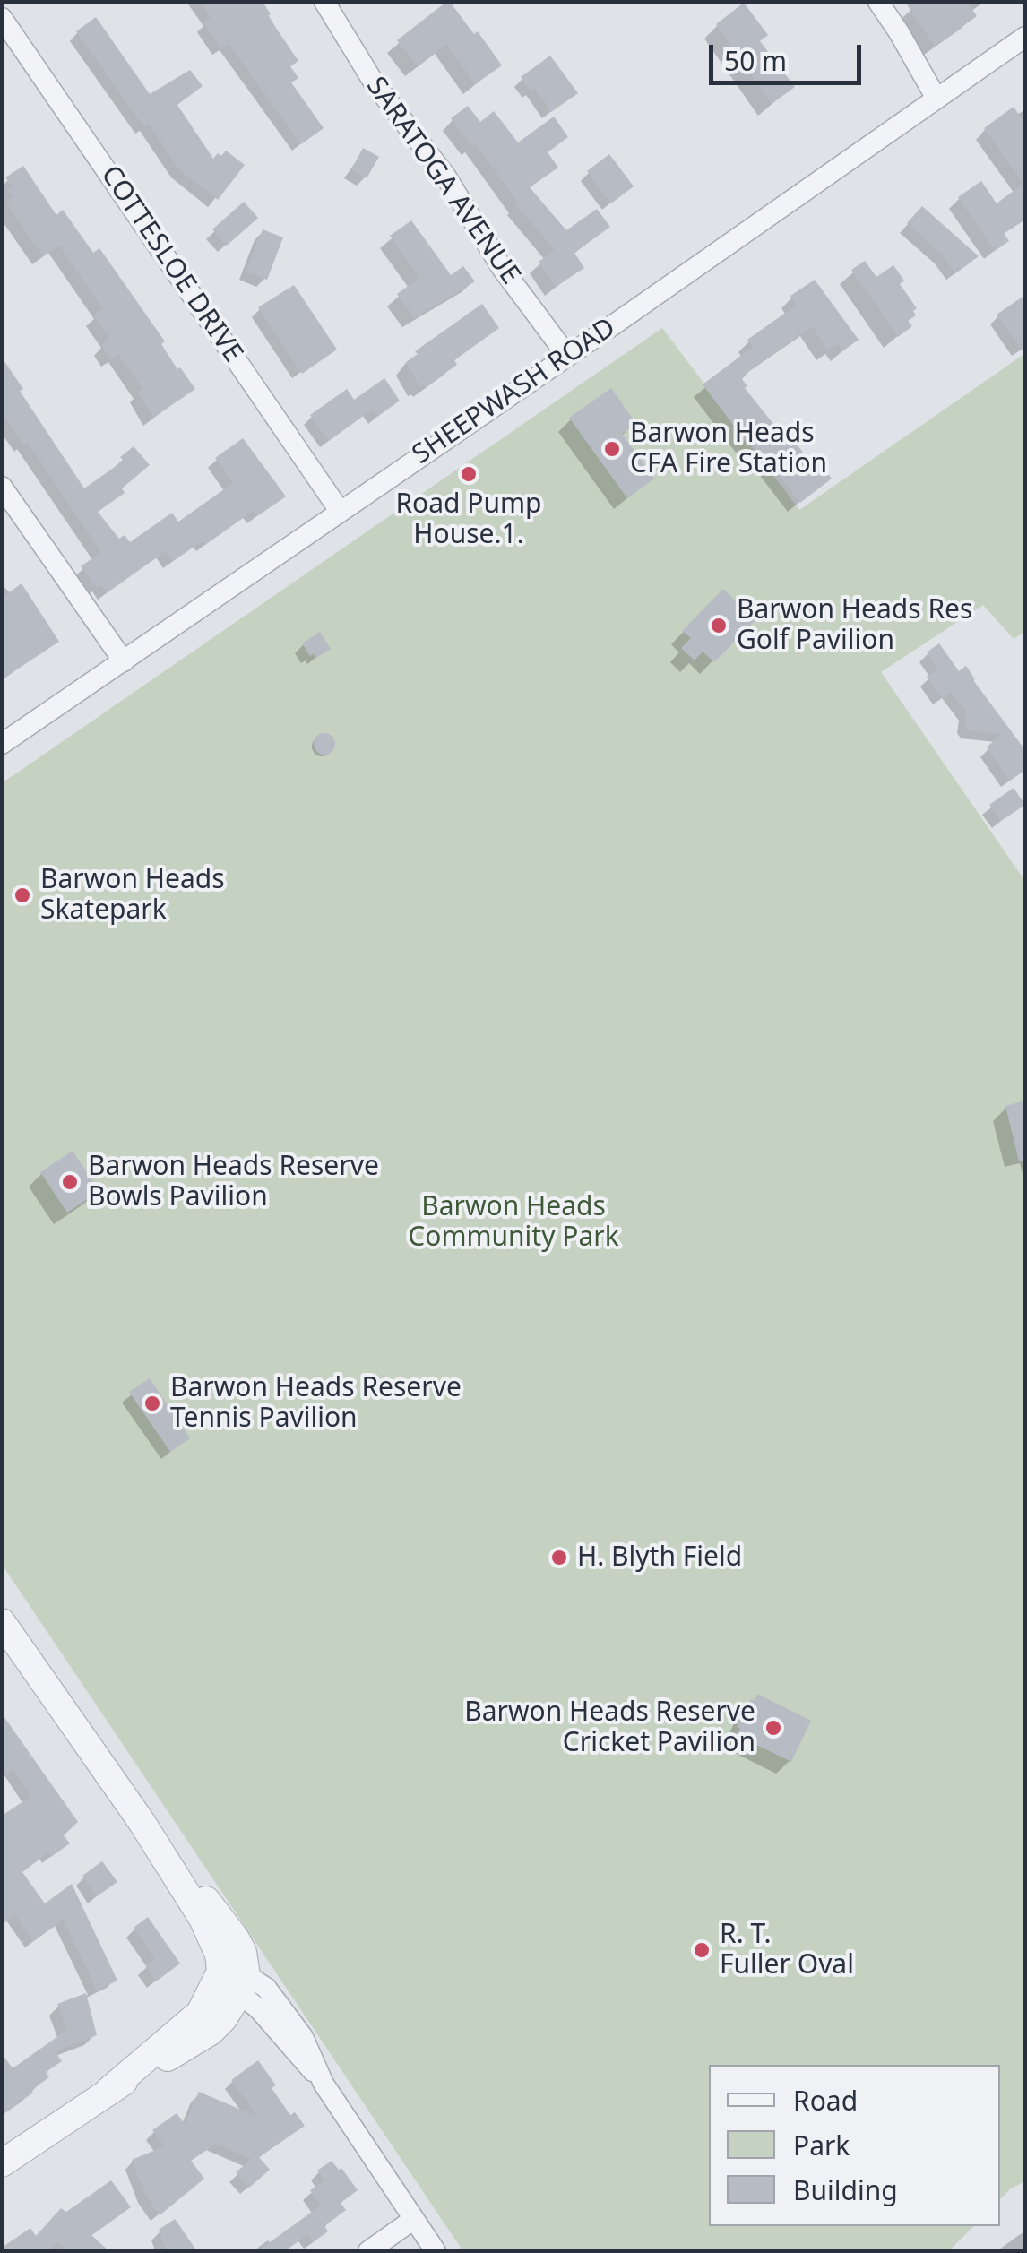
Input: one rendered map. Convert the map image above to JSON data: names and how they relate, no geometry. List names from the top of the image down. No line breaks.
{"streets":{"street":["SARATOGA AVENUE","COTTESLOE DRIVE","SHEEPWASH ROAD"]},"crossings":[["SARATOGA AVENUE","SHEEPWASH ROAD"],["COTTESLOE DRIVE","SHEEPWASH ROAD"]],"parks":["Barwon Heads Community Park"],"places":["Barwon Heads CFA Fire Station","Road Pump House.1.","Barwon Heads Res Golf Pavilion","Barwon Heads Skatepark","Barwon Heads Reserve Bowls Pavilion","Barwon Heads Reserve Tennis Pavilion","H. Blyth Field","Barwon Heads Reserve Cricket Pavilion","R. T. Fuller Oval"],"legend":["Road","Park","Building"],"scale_bar":"50 m"}
